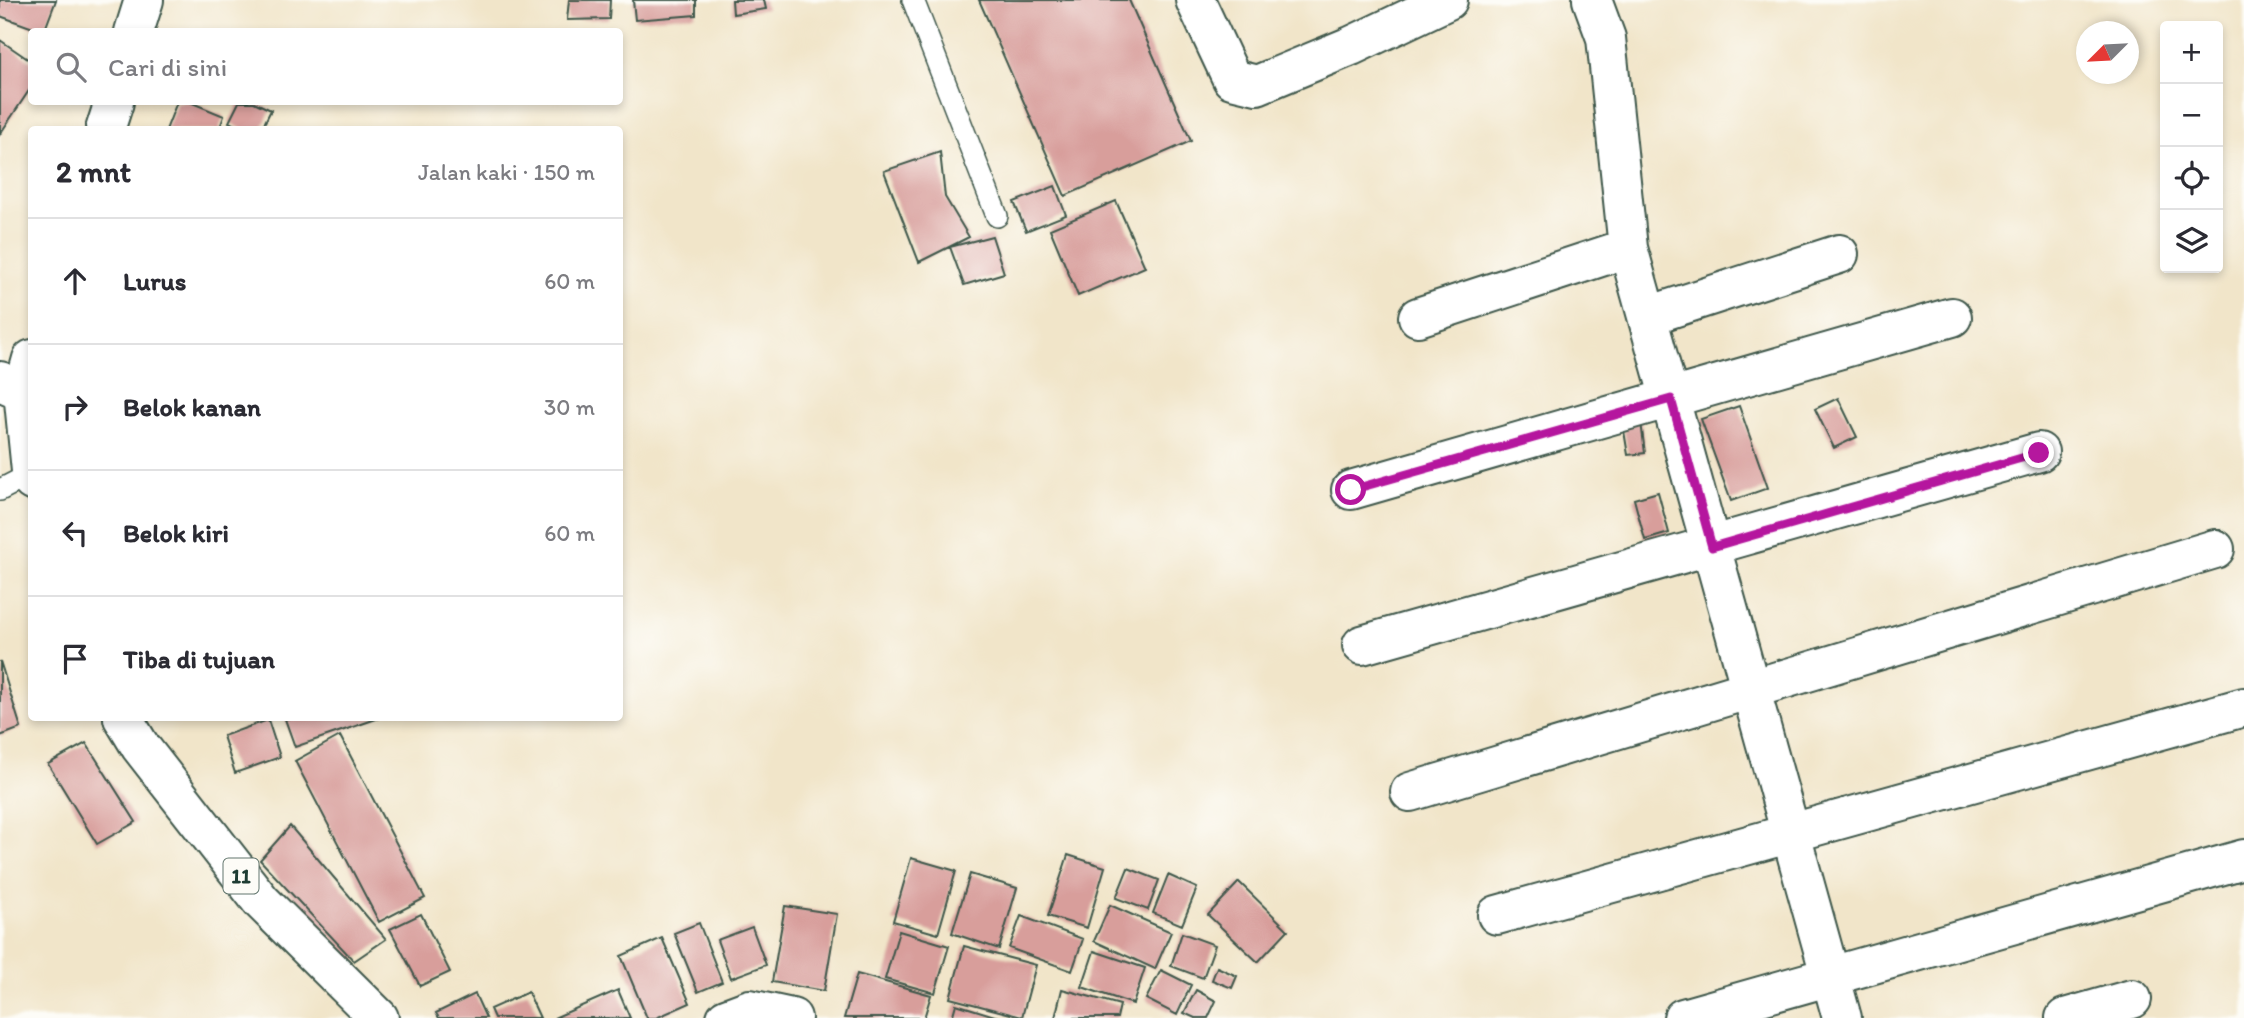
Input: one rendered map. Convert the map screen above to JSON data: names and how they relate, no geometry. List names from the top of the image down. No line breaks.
{"streets":{"main road":["11"]},"north":"bottom left","page":{"map_buttons":["+","−"],"search":"Cari di sini","heading":["2 mnt","Jalan kaki · 150 m"],"list":[["Lurus","60 m"],["Belok kanan","30 m"],["Belok kiri","60 m"],"Tiba di tujuan"]}}
